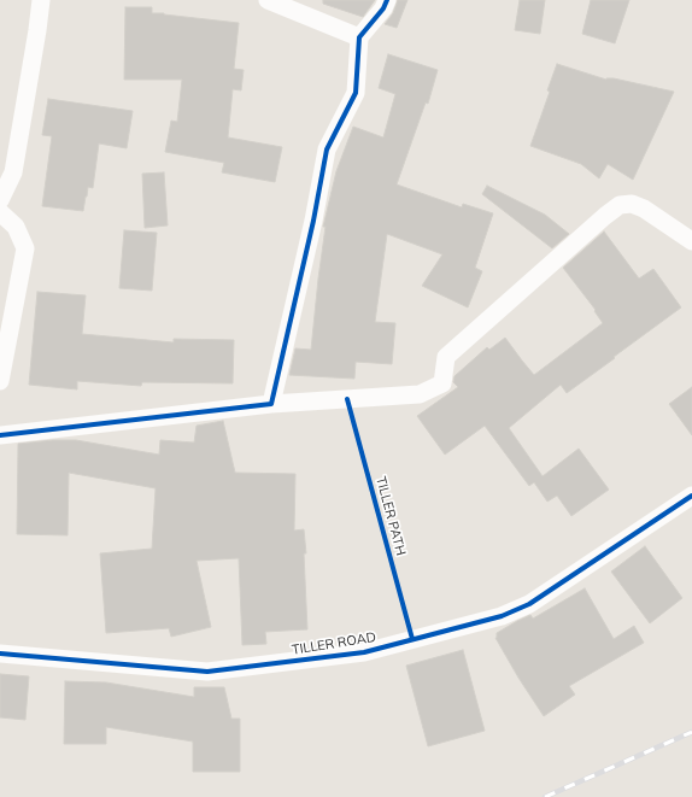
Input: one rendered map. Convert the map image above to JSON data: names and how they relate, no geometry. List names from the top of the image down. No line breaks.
{"streets":{"street":["TILLER ROAD"],"cycle path":["TILLER PATH"]}}
